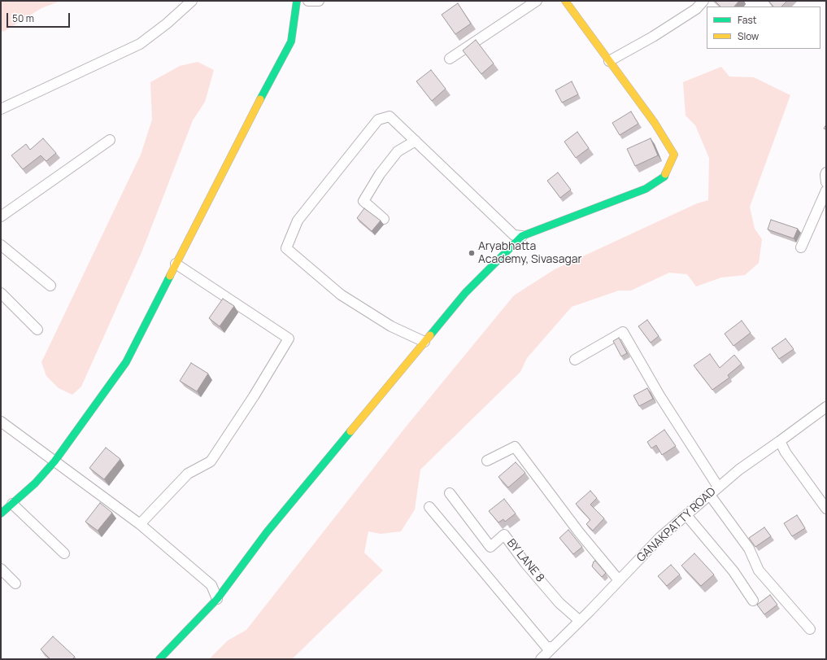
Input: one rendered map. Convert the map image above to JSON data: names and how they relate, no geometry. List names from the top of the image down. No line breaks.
{"streets":{"street":["GANAKPATTY ROAD","BY LANE 8"]},"crossings":[["GANAKPATTY ROAD","BY LANE 8"]],"places":["Aryabhatta Academy, Sivasagar"],"legend":["Fast","Slow"],"scale_bar":"50 m"}
